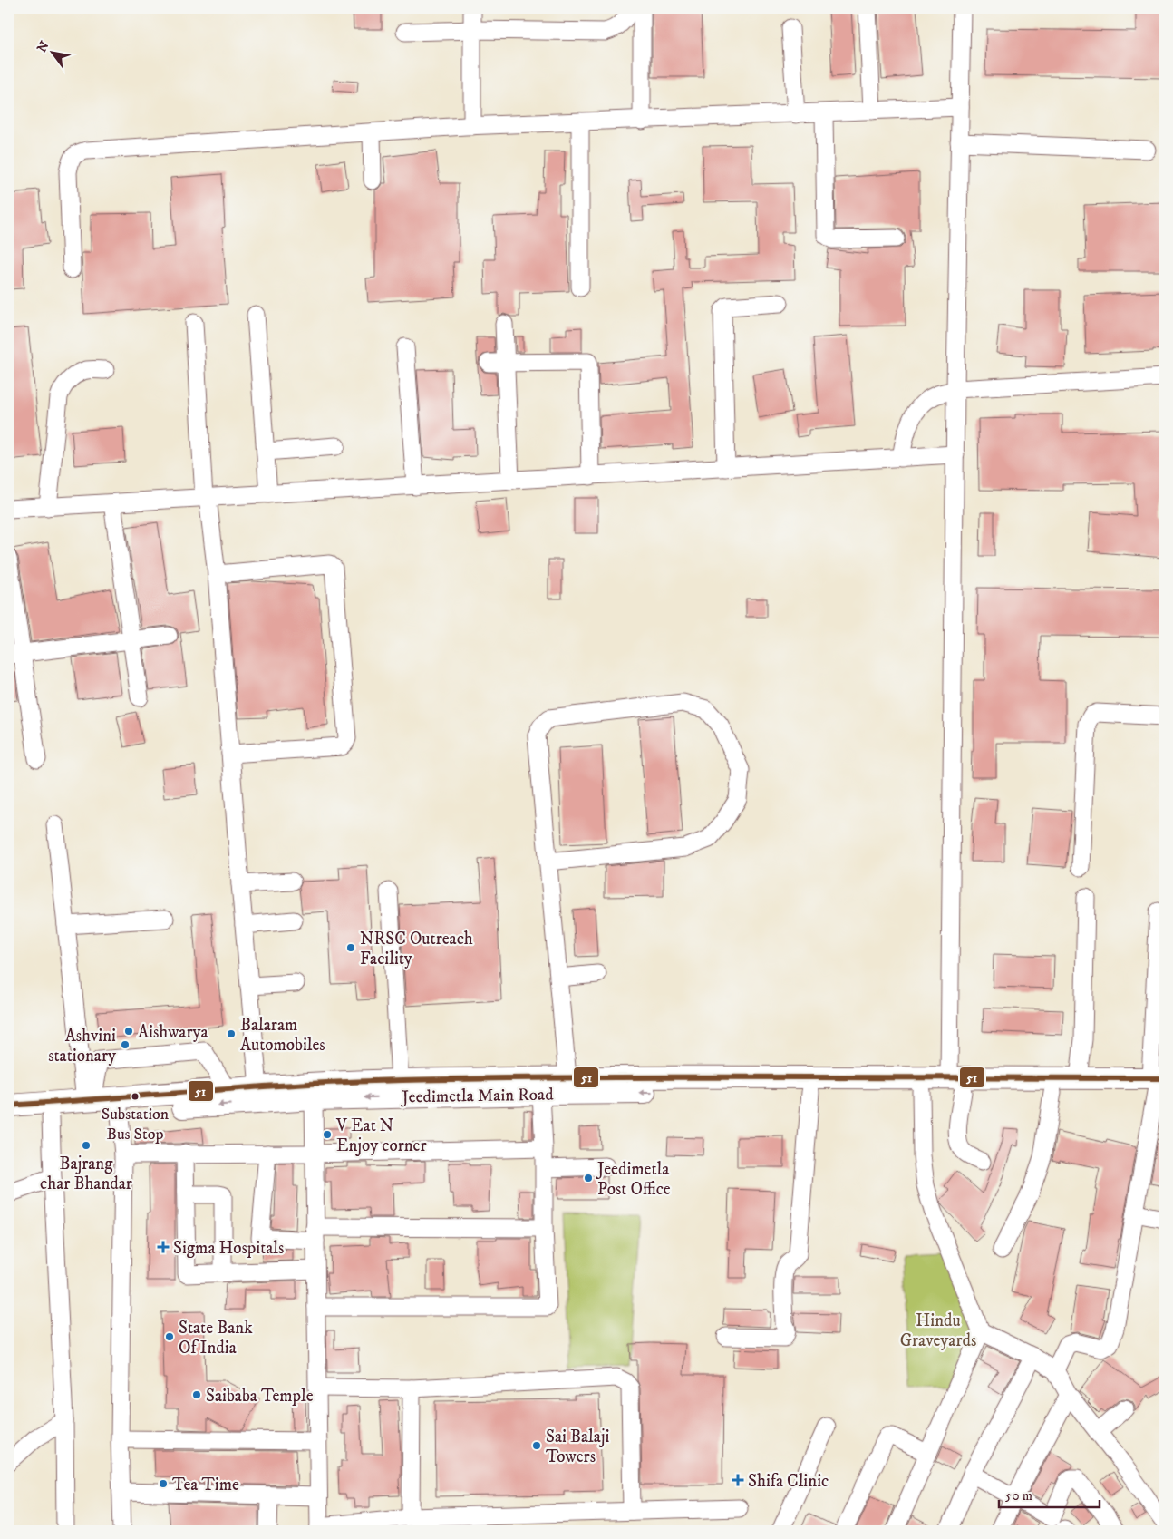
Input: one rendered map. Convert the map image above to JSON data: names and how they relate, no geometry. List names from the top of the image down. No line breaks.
{"streets":{"main road":["Jeedimetla Main Road"]},"parks":["Hindu Graveyards"],"places":{"other":["NRSC Outreach Facility","Aishwarya","Balaram Automobiles","Ashvini stationary","Substation Bus Stop","V Eat N Enjoy corner","Bajrang char Bhandar","Jeedimetla Post Office","State Bank Of India","Saibaba Temple","Sai Balaji Towers","Tea Time"],"health":["Sigma Hospitals","Shifa Clinic"]},"lines":["transit line 51"],"scale_bar":"50 m","north":"top left"}
